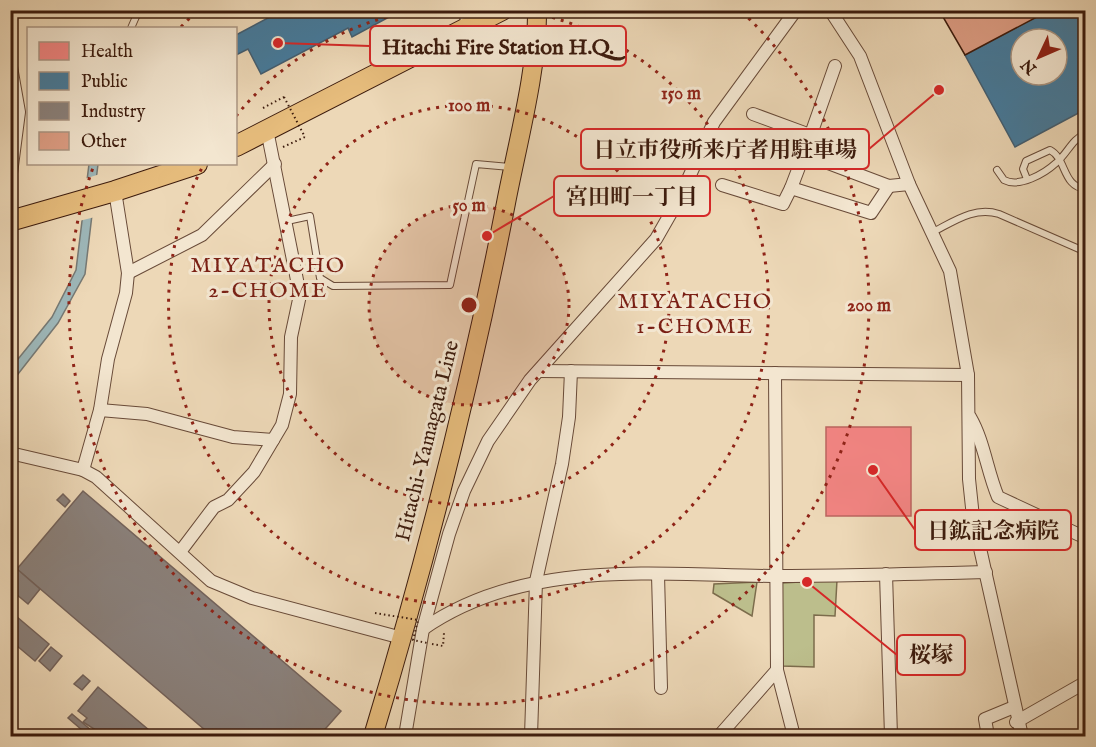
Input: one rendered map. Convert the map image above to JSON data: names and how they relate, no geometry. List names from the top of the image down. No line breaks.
{"streets":{"main road":["Hitachi-Yamagata Line"]},"districts":["MIYATACHO 2-CHOME","MIYATACHO 1-CHOME"],"places":["Hitachi Fire Station H.Q.","日立市役所来庁者用駐車場","宮田町一丁目","日鉱記念病院","桜塚"],"legend":["Health","Public","Industry","Other"],"north":"bottom left","rings":["150 m","100 m","50 m","200 m"]}
